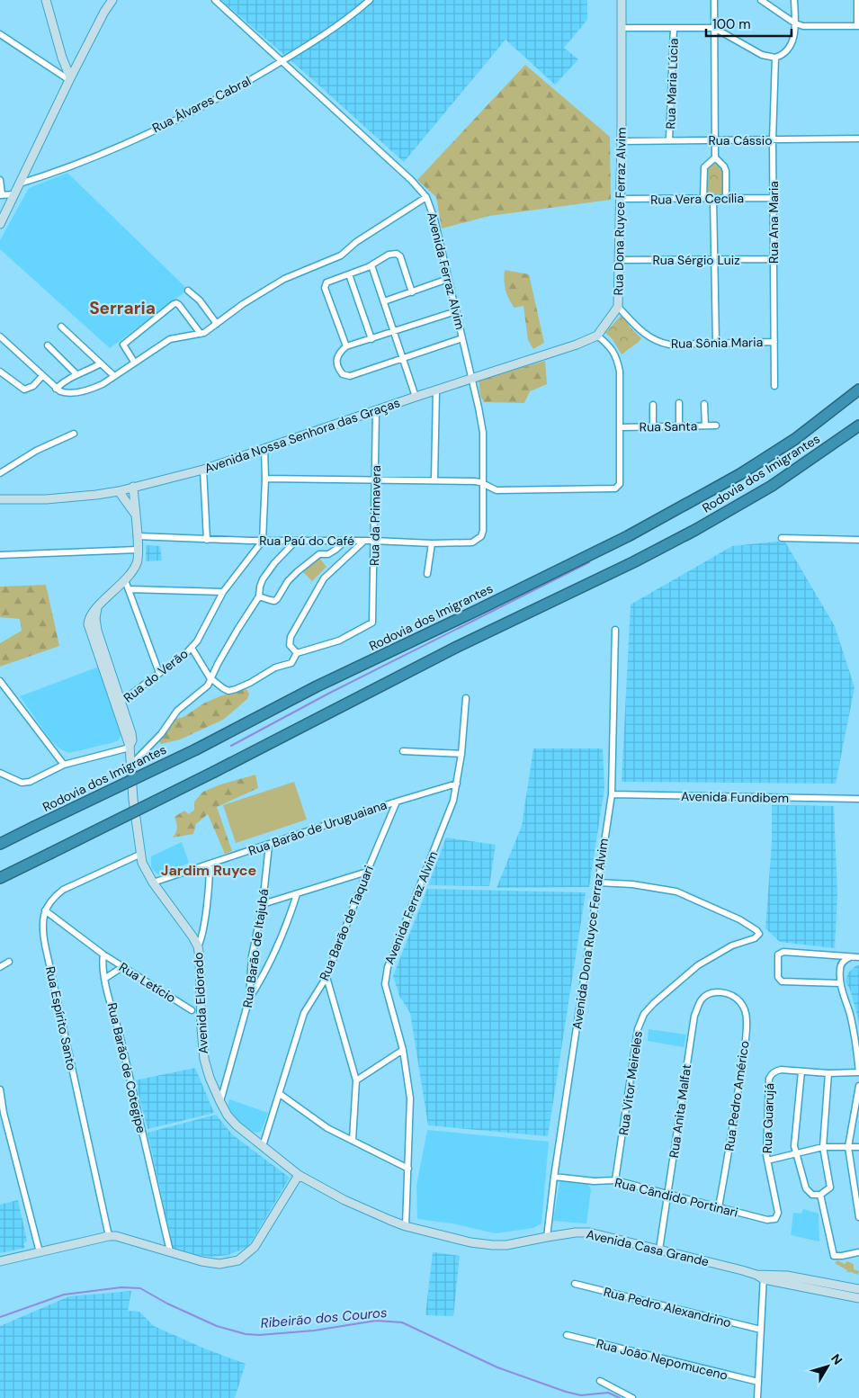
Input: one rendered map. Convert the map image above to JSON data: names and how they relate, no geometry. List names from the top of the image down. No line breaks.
{"streets":{"highway":["Rodovia dos Imigrantes"],"main road":["Rua Dona Ruyce Ferraz Alvim","Avenida Nossa Senhora das Graças","Avenida Eldorado","Avenida Casa Grande"],"street":["Rua Maria Lúcia","Rua Álvares Cabral","Rua Cássio","Rua Vera Cecília","Rua Ana Maria","Rua Sérgio Luiz","Avenida Ferraz Alvim","Rua Sônia Maria","Rua Santa","Rua da Primavera","Rua Paú do Café","Rua do Verão","Avenida Fundibem","Rua Barão de Uruguaiana","Rua Barão de Taquari","Avenida Dona Ruyce Ferraz Alvim","Rua Barão de Itajubá","Rua Letício","Rua Espírito Santo","Rua Barão de Cotegipe","Rua Vitor Meireles","Rua Pedro Américo","Rua Anita Malfat","Rua Guarujá","Rua Cândido Portinari","Rua Pedro Alexandrino","Rua João Nepomuceno"]},"crossings":[["Rua Maria Lúcia","Rua Cássio"],["Rua Álvares Cabral","Avenida Ferraz Alvim"],["Rua Cássio","Rua Dona Ruyce Ferraz Alvim"],["Rua Cássio","Rua Ana Maria"],["Rua Vera Cecília","Rua Dona Ruyce Ferraz Alvim"],["Rua Vera Cecília","Rua Ana Maria"],["Rua Dona Ruyce Ferraz Alvim","Rua Sérgio Luiz"],["Rua Dona Ruyce Ferraz Alvim","Rua Sônia Maria"],["Rua Dona Ruyce Ferraz Alvim","Avenida Nossa Senhora das Graças"],["Rua Ana Maria","Rua Sérgio Luiz"],["Rua Ana Maria","Rua Sônia Maria"],["Avenida Ferraz Alvim","Avenida Nossa Senhora das Graças"],["Avenida Ferraz Alvim","Rua Paú do Café"],["Avenida Ferraz Alvim","Rua Barão de Uruguaiana"],["Avenida Ferraz Alvim","Avenida Eldorado"],["Avenida Ferraz Alvim","Avenida Casa Grande"],["Avenida Nossa Senhora das Graças","Rua da Primavera"],["Avenida Nossa Senhora das Graças","Avenida Eldorado"],["Rua da Primavera","Rua Paú do Café"],["Rua Paú do Café","Rua do Verão"],["Rua Paú do Café","Avenida Eldorado"],["Rua do Verão","Avenida Eldorado"],["Avenida Fundibem","Avenida Dona Ruyce Ferraz Alvim"],["Rua Barão de Uruguaiana","Rua Barão de Taquari"],["Rua Barão de Uruguaiana","Rua Barão de Itajubá"],["Rua Barão de Uruguaiana","Avenida Eldorado"],["Rua Barão de Taquari","Avenida Eldorado"],["Avenida Dona Ruyce Ferraz Alvim","Rua Vitor Meireles"],["Avenida Dona Ruyce Ferraz Alvim","Rua Cândido Portinari"],["Avenida Dona Ruyce Ferraz Alvim","Avenida Casa Grande"],["Rua Barão de Itajubá","Avenida Eldorado"],["Rua Letício","Rua Barão de Cotegipe"],["Avenida Eldorado","Avenida Casa Grande"],["Rua Vitor Meireles","Rua Cândido Portinari"],["Rua Pedro Américo","Rua Anita Malfat"],["Rua Pedro Américo","Rua Cândido Portinari"],["Rua Anita Malfat","Rua Cândido Portinari"],["Rua Anita Malfat","Avenida Casa Grande"],["Rua Guarujá","Rua Cândido Portinari"]],"districts":["Serraria","Jardim Ruyce"],"water":["Ribeirão dos Couros"],"scale_bar":"100 m","north":"top right"}
